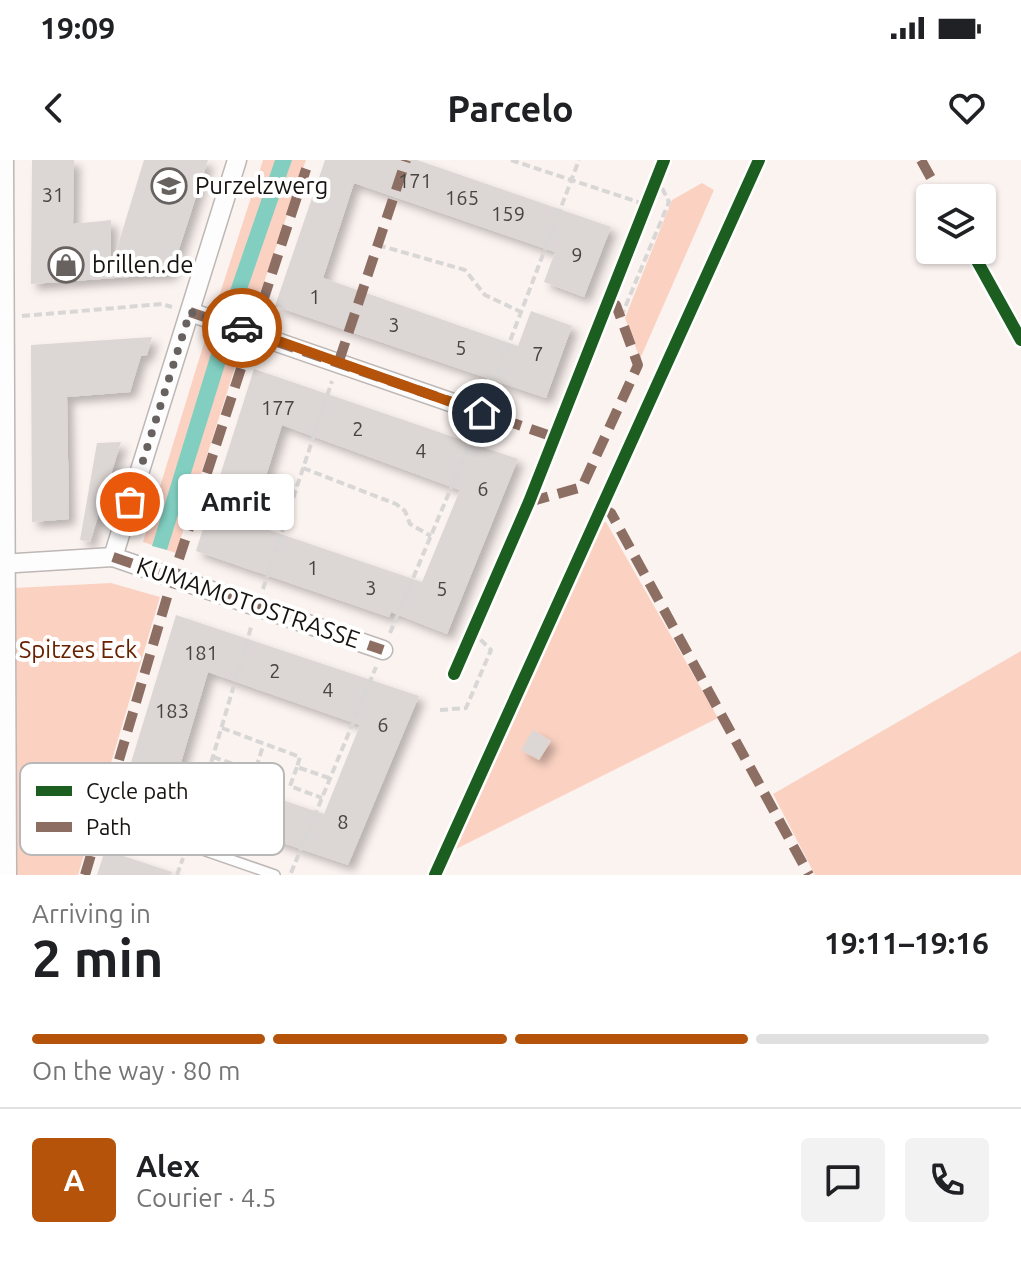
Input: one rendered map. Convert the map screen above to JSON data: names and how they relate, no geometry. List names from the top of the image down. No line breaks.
{"streets":{"street":["KUMAMOTOSTRASSE"]},"parks":["Spitzes Eck"],"places":{"school or university":["Purzelzwerg"],"shop":["brillen.de"],"other":["Amrit"]},"house_numbers":["171","31","165","159","9","1","3","5","7","177","2","4","6","1","3","5","181","2","4","183","6","8"],"legend":["Cycle path","Path"],"page":{"status":"19:09","header":"Parcelo","bubble":"Amrit","heading":["2 min","Arriving in","19:11–19:16"],"panel":["Alex","Courier · 4.5"],"bar":"On the way · 80 m","round":"A"}}
